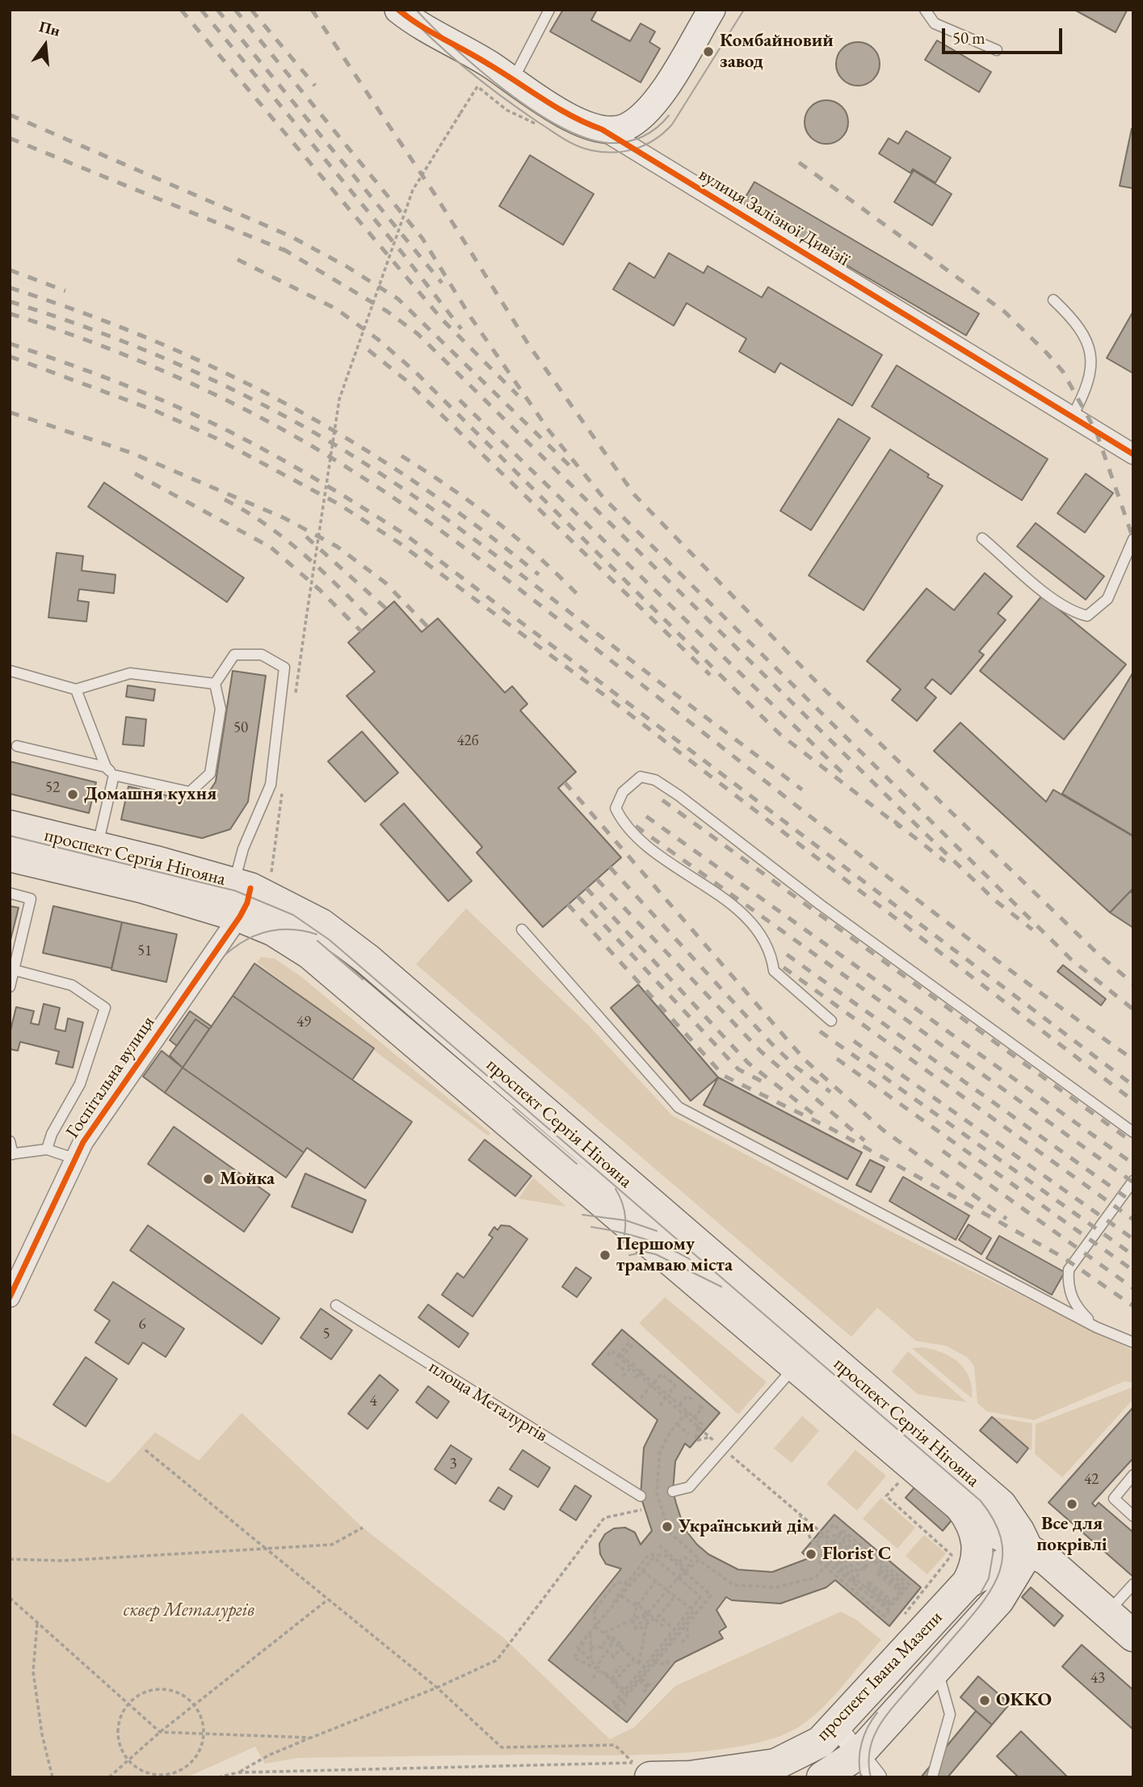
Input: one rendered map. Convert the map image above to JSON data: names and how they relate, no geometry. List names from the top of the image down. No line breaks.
{"streets":{"main road":["проспект Сергія Нігояна","проспект Івана Мазепи"],"street":["вулиця Залізної Дивізії","Госпітальна вулиця"],"lane":["площа Металургів"]},"crossings":[["проспект Сергія Нігояна","Госпітальна вулиця"],["проспект Сергія Нігояна","проспект Івана Мазепи"]],"parks":["сквер Металургів"],"places":["Комбайновий завод","Домашня кухня","Мойка","Першому трамваю міста","Все для покрівлі","Український дім","Florist C","OKKO"],"house_numbers":["50","42б","52","51","49","6","5","4","3","42","43"],"scale_bar":"50 m","north":"top"}
